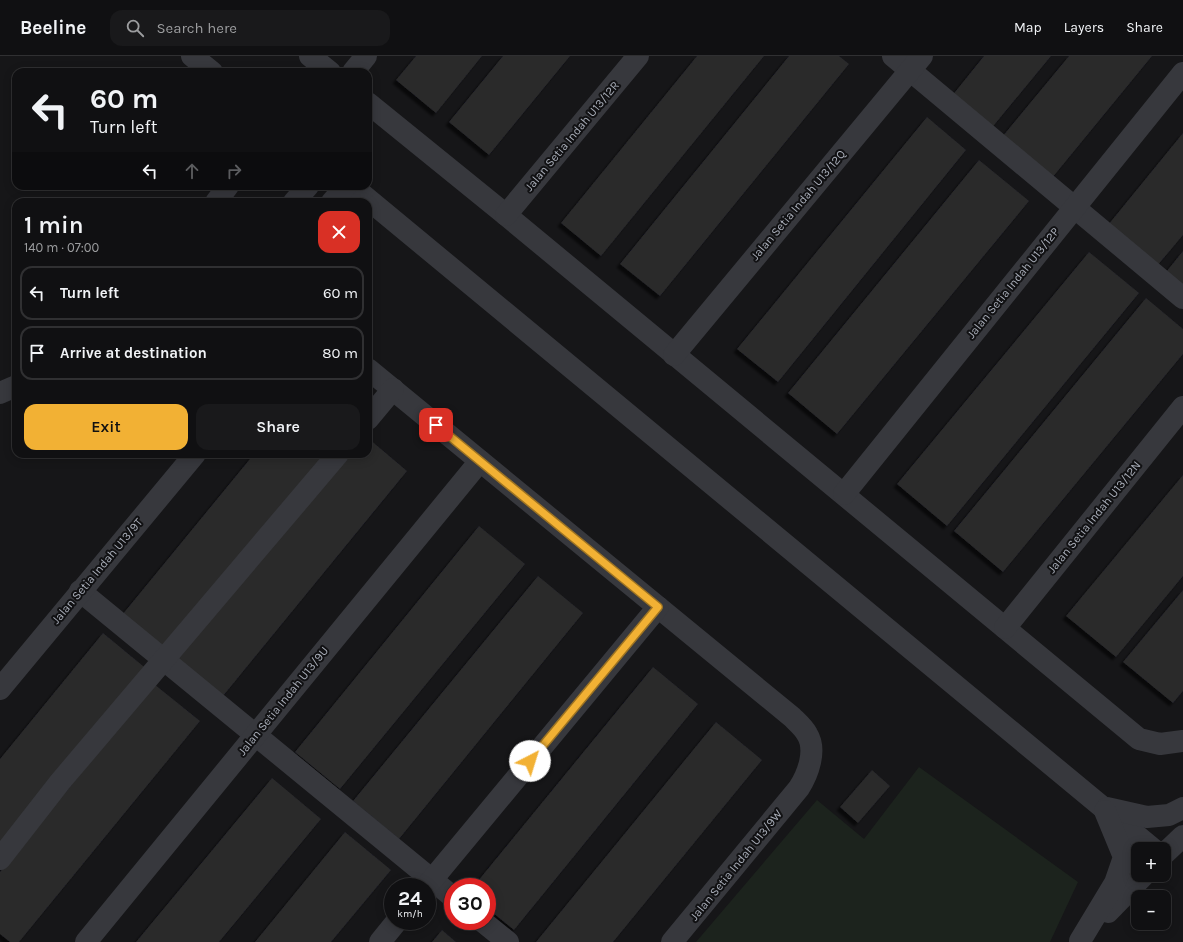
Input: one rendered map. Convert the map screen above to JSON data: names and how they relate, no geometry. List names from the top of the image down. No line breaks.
{"streets":{"street":["Jalan Setia Indah U13/12R","Jalan Setia Indah U13/12Q","Jalan Setia Indah U13/12P","Jalan Setia Indah U13/12N","Jalan Setia Indah U13/9T","Jalan Setia Indah U13/9U","Jalan Setia Indah U13/9W"]},"crossings":[["Jalan Setia Indah U13/9U","Jalan Setia Indah U13/9W"]],"page":{"header":"Beeline","search":"Search here","nav":["Map","Layers","Share"],"turn":["60 m","Turn left"],"heading":["1 min","140 m · 07:00"],"list":[{"name":"Turn left","value":"60 m"},{"name":"Arrive at destination","value":"80 m"}],"buttons":["Exit","Share"],"map_buttons":["+","−"],"speed":"24 km/h","limit":"30"}}
